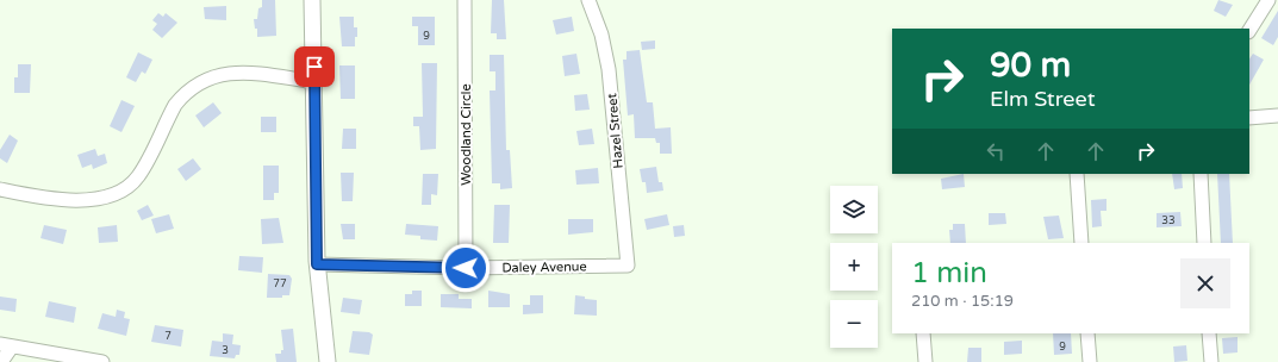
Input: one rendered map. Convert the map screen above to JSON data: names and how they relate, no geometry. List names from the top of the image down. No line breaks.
{"streets":{"street":["Hazel Street","Woodland Circle","Daley Avenue"]},"crossings":[["Hazel Street","Daley Avenue"],["Woodland Circle","Daley Avenue"]],"house_numbers":["9","33","77","7","9","3"],"page":{"turn":["90 m","Elm Street"],"map_buttons":["+","−"],"heading":["1 min","210 m · 15:19"]}}
